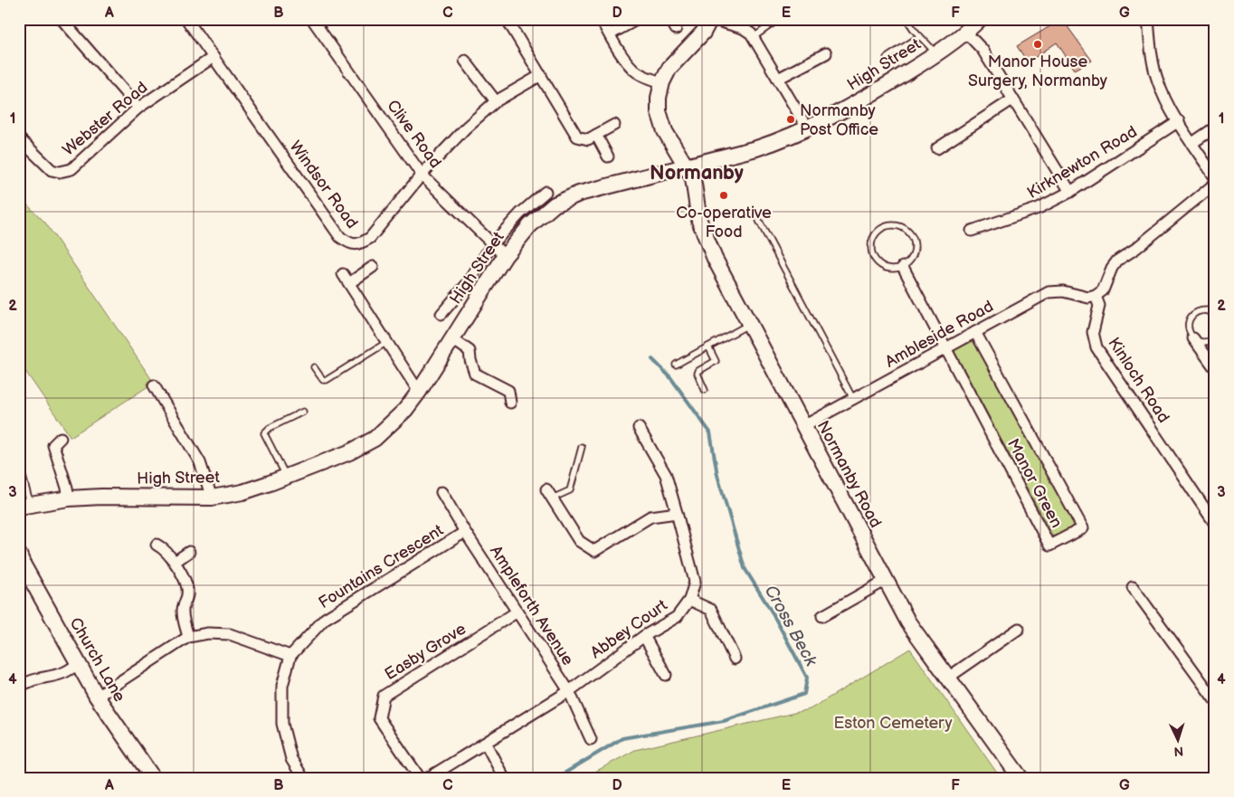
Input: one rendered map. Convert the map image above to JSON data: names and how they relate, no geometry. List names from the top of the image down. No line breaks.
{"streets":{"street":["High Street","Webster Road","Clive Road","Kirknewton Road","Windsor Road","Ambleside Road","Kinloch Road","Normanby Road","Manor Green","Fountains Crescent","Ampleforth Avenue","Abbey Court","Easby Grove","Church Lane"]},"crossings":[["High Street","Clive Road"],["High Street","Normanby Road"],["Webster Road","Windsor Road"],["Clive Road","Windsor Road"],["Ambleside Road","Kinloch Road"],["Ambleside Road","Normanby Road"],["Ambleside Road","Manor Green"],["Fountains Crescent","Ampleforth Avenue"],["Ampleforth Avenue","Abbey Court"],["Ampleforth Avenue","Easby Grove"]],"districts":["Normanby"],"water":["Cross Beck"],"parks":["Eston Cemetery"],"places":["Manor House Surgery, Normanby","Normanby Post Office","Co-operative Food"],"north":"bottom","grid":{"columns":["A","B","C","D","E","F","G"],"rows":["1","2","3","4"]}}
